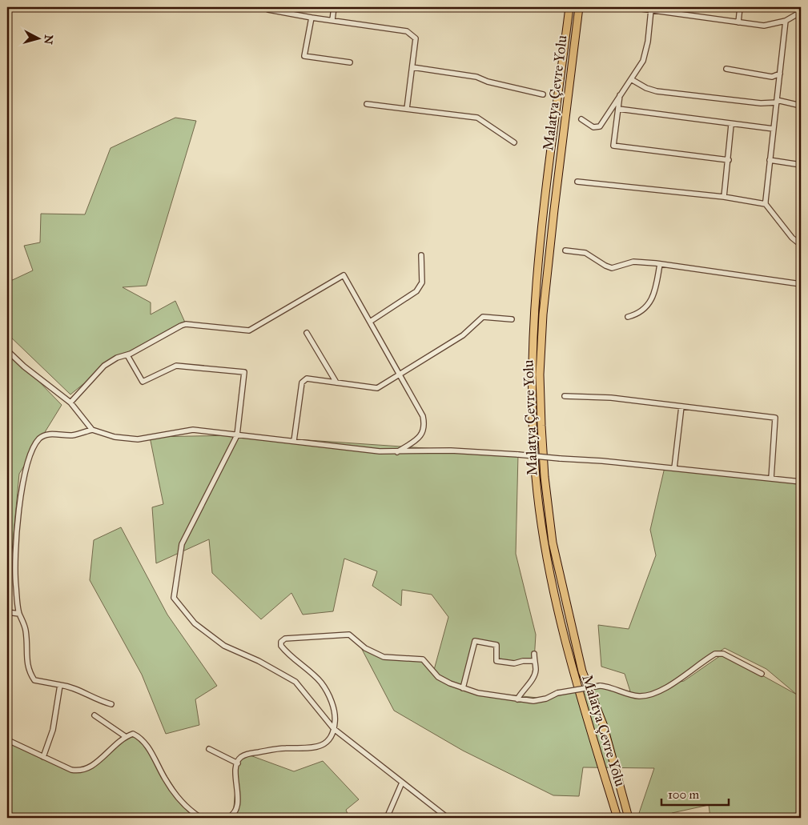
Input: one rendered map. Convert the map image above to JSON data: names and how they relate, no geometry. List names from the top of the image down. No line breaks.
{"streets":{"highway":["Malatya Çevre Yolu"]},"scale_bar":"100 m","north":"right"}
